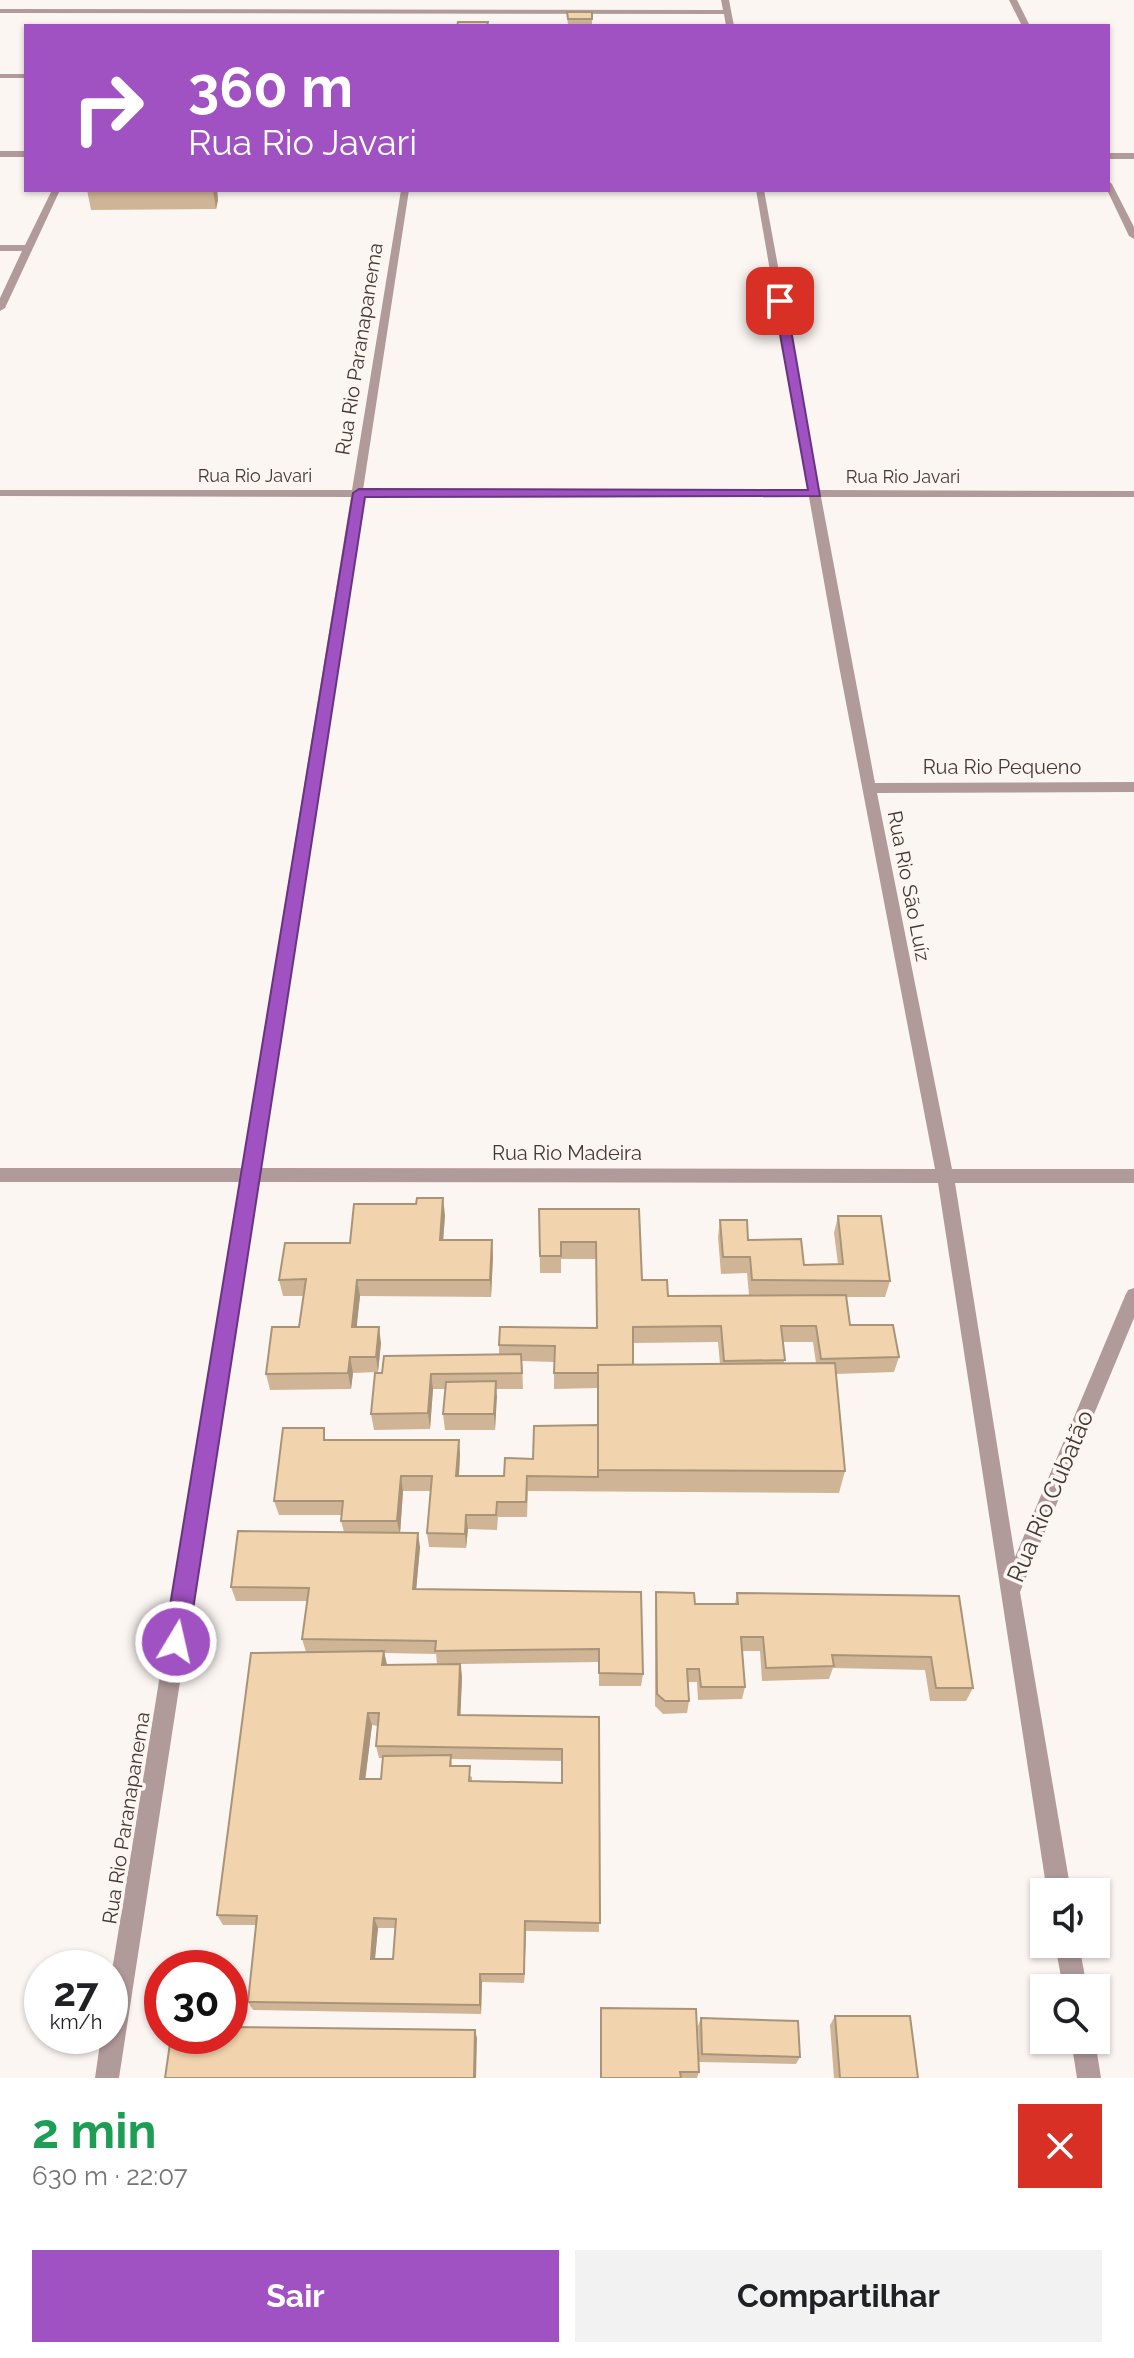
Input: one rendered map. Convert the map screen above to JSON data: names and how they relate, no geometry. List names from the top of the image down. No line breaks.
{"streets":{"street":["Rua Rio Paranapanema","Rua Rio Javari","Rua Rio Pequeno","Rua Rio São Luíz","Rua Rio Madeira","Rua Rio Cubatão"]},"crossings":[["Rua Rio Paranapanema","Rua Rio Javari"],["Rua Rio Paranapanema","Rua Rio Madeira"],["Rua Rio Javari","Rua Rio São Luíz"],["Rua Rio Pequeno","Rua Rio São Luíz"],["Rua Rio São Luíz","Rua Rio Madeira"],["Rua Rio São Luíz","Rua Rio Cubatão"]],"page":{"turn":["360 m","Rua Rio Javari"],"speed":"27 km/h","limit":"30","heading":["2 min","630 m · 22:07"],"buttons":["Sair","Compartilhar"]}}
